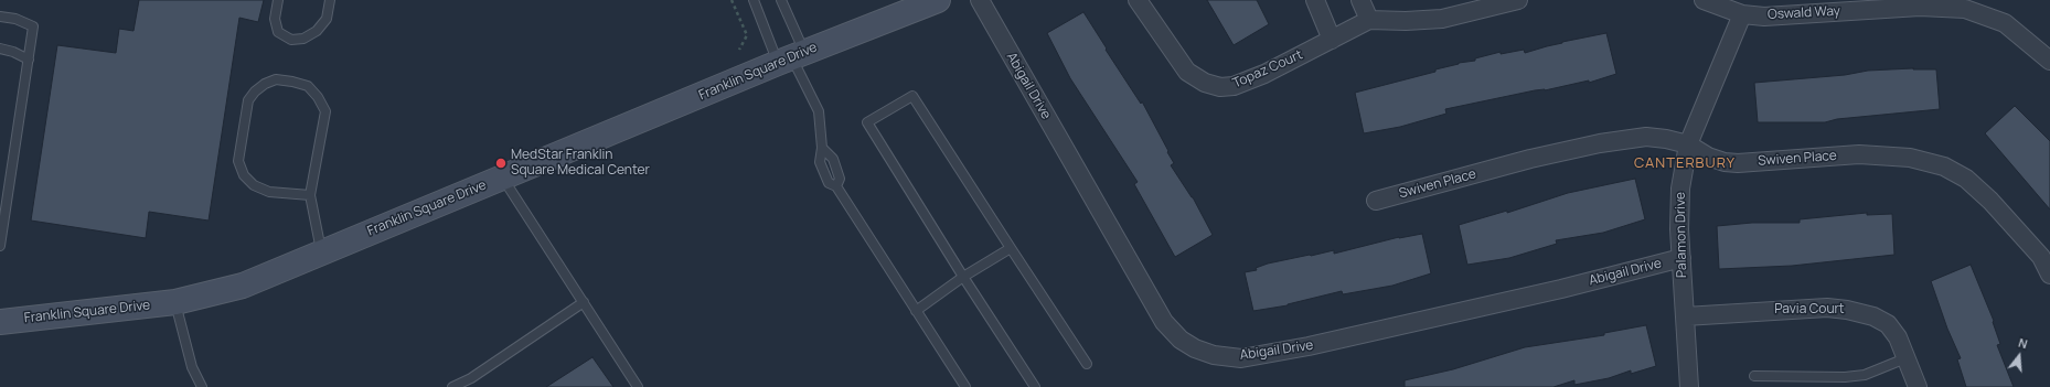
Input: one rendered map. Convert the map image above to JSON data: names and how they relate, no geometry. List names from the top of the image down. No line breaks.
{"streets":{"street":["Oswald Way","Topaz Court","Franklin Square Drive","Abigail Drive","Swiven Place","Palamon Drive","Pavia Court"]},"crossings":[["Oswald Way","Palamon Drive"],["Abigail Drive","Palamon Drive"],["Swiven Place","Palamon Drive"],["Palamon Drive","Pavia Court"]],"districts":["CANTERBURY"],"places":["MedStar Franklin Square Medical Center"],"north":"top"}
